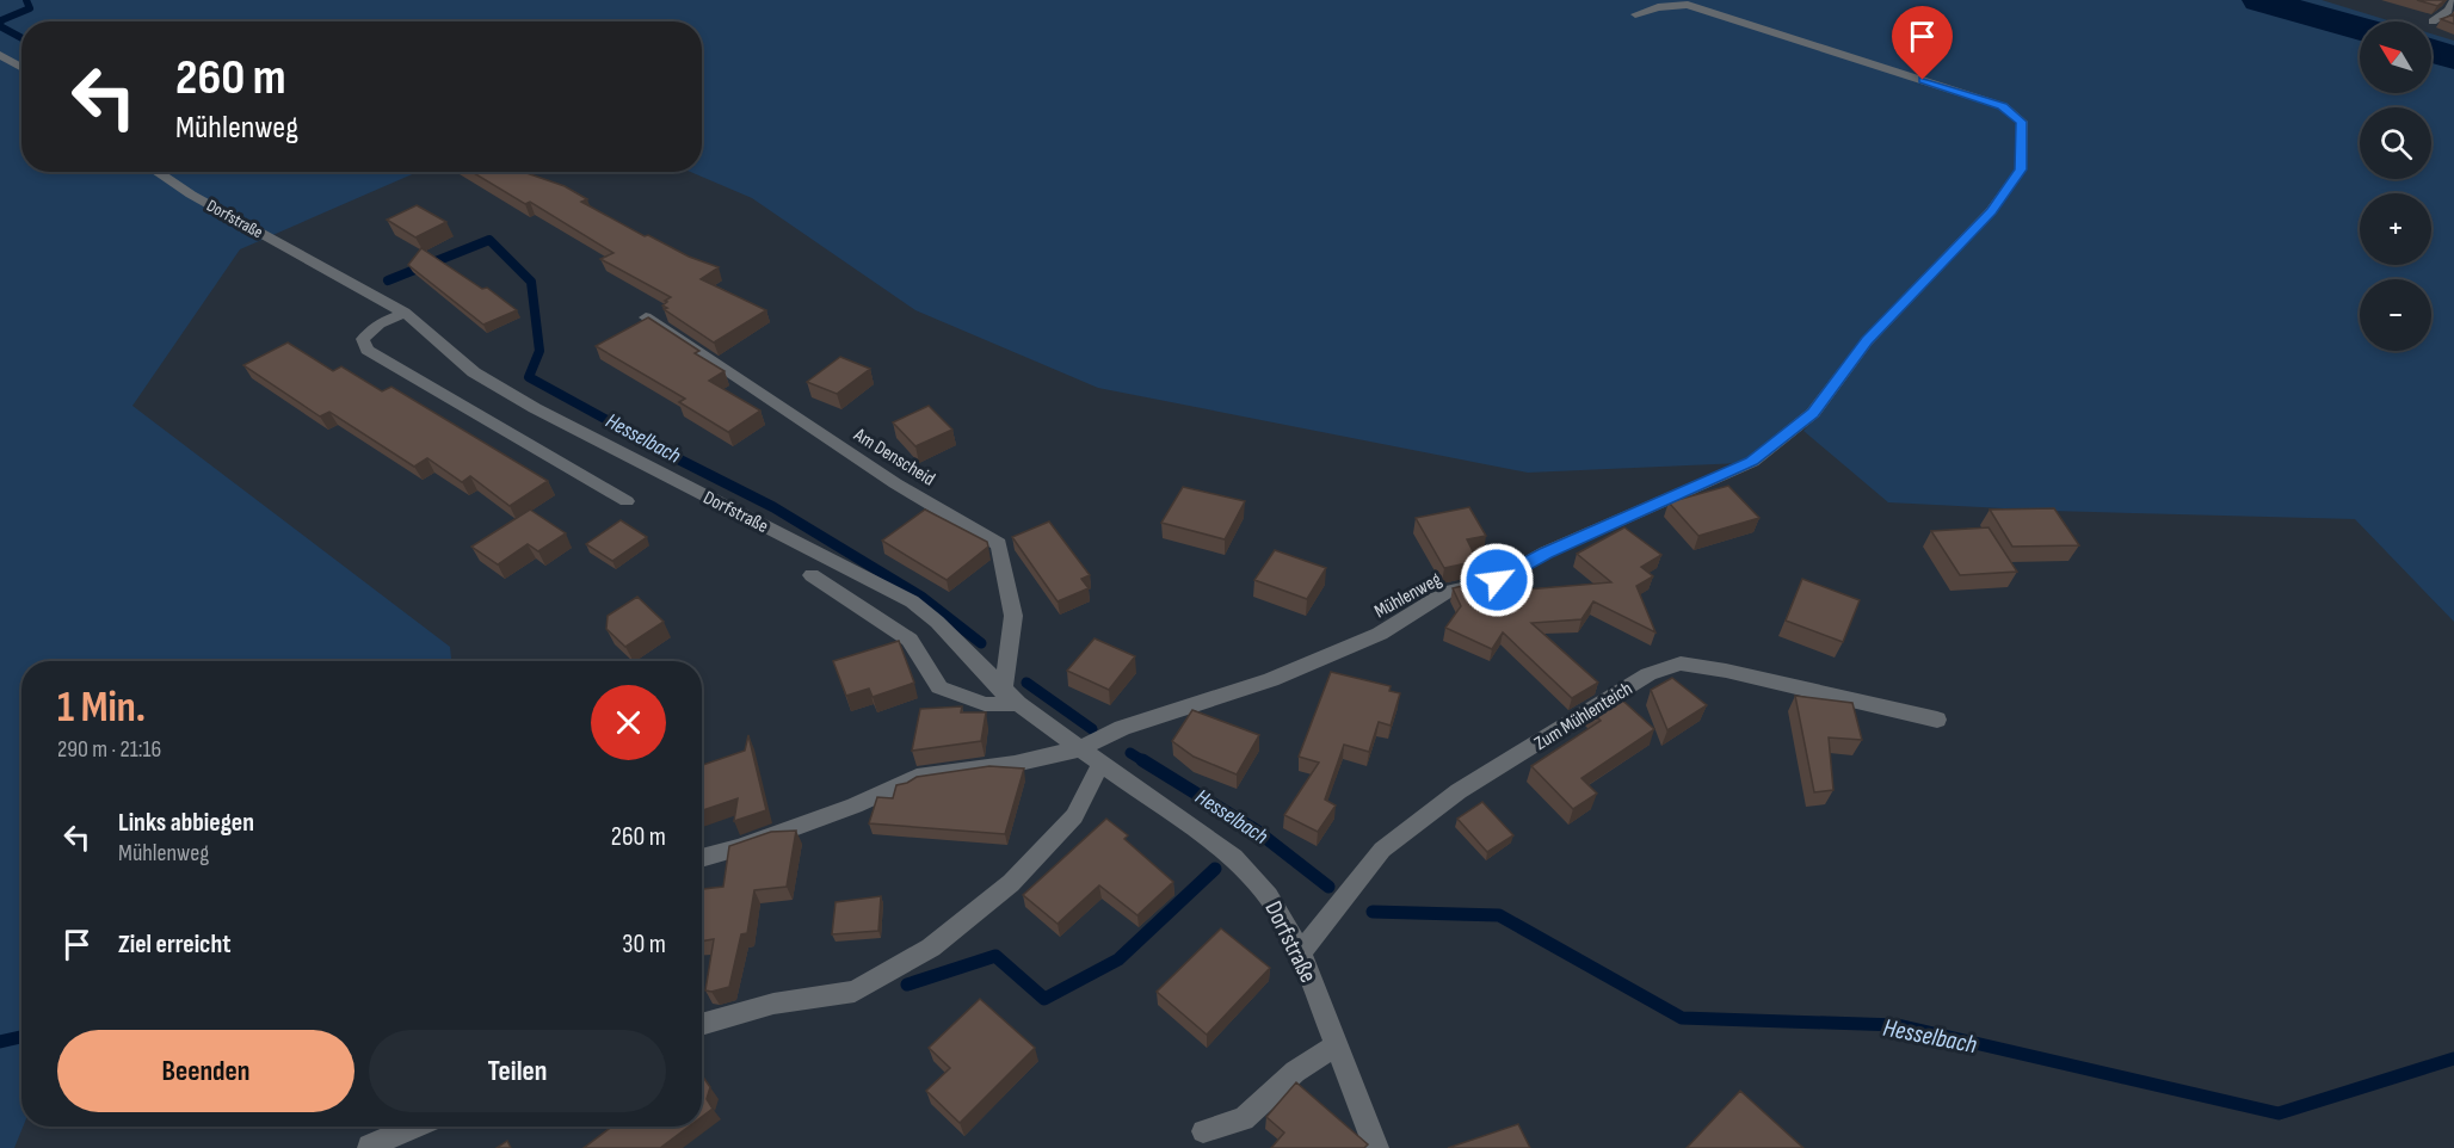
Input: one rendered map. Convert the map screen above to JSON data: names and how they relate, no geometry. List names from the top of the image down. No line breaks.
{"streets":{"street":["Dorfstraße","Am Denscheid","Mühlenweg","Zum Mühlenteich"]},"crossings":[["Dorfstraße","Am Denscheid"],["Dorfstraße","Mühlenweg"],["Dorfstraße","Zum Mühlenteich"]],"water":["Hesselbach"],"north":"top left","page":{"map_buttons":["+","−"],"turn":["260 m","Mühlenweg"],"heading":["1 Min.","290 m · 21:16"],"list":[{"name":"Links abbiegen","note":"Mühlenweg","value":"260 m"},{"name":"Ziel erreicht","value":"30 m"}],"buttons":["Beenden","Teilen"]}}
